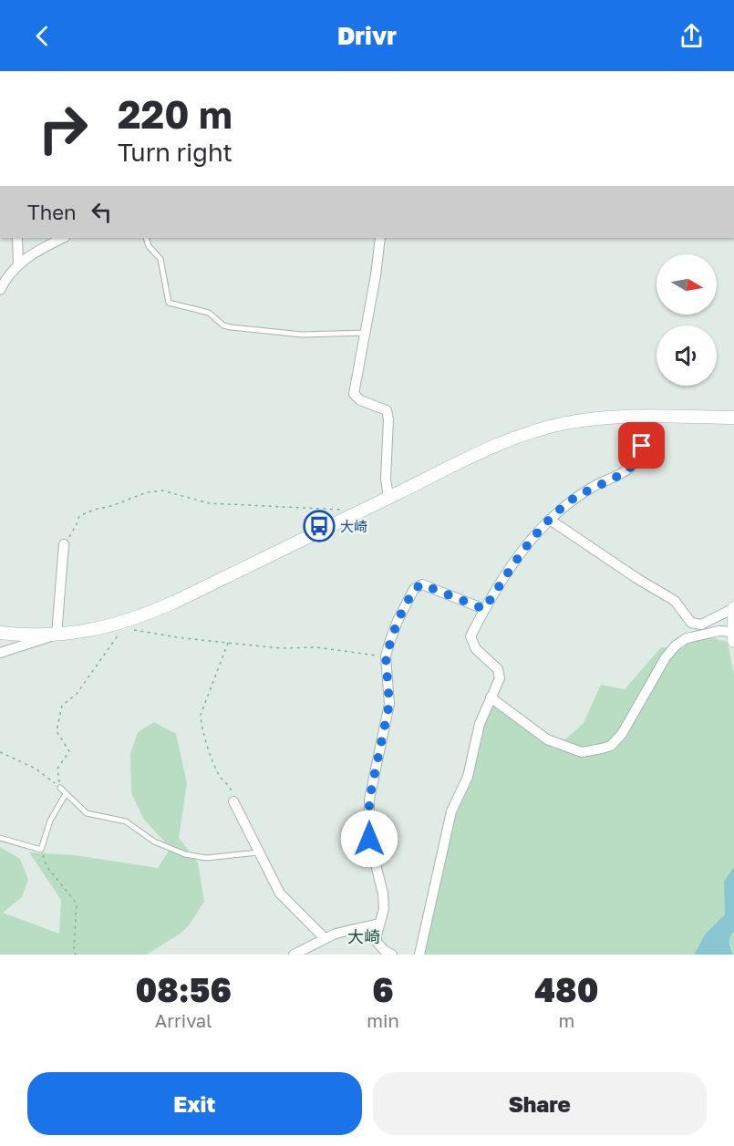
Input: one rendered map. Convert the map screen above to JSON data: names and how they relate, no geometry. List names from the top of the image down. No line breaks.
{"districts":["大崎"],"places":{"bus stop":["大崎"]},"north":"right","page":{"header":"Drivr","turn":["220 m","Turn right"],"then":"Then","eta":["08:56","Arrival","6","min","480","m"],"buttons":["Exit","Share"]}}
